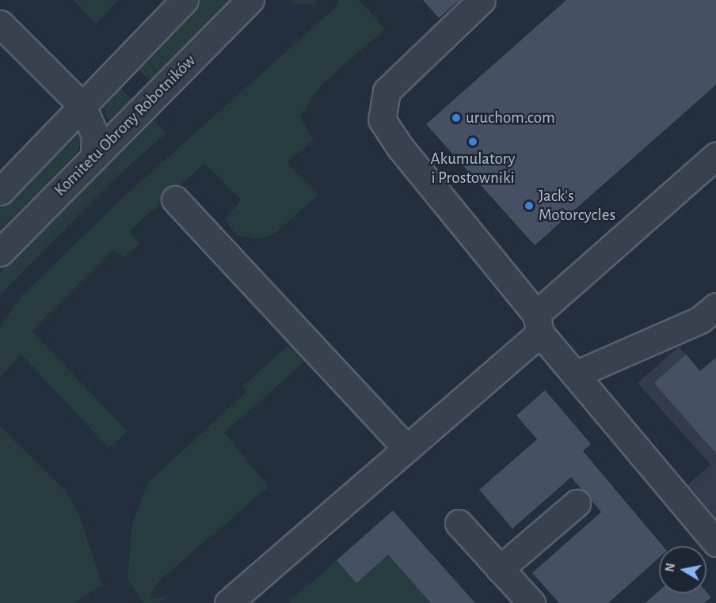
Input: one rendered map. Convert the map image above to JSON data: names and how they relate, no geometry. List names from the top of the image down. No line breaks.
{"streets":{"street":["Komitetu Obrony Robotników"]},"places":["uruchom.com","Akumulatory i Prostowniki","Jack's Motorcycles"],"north":"left"}
